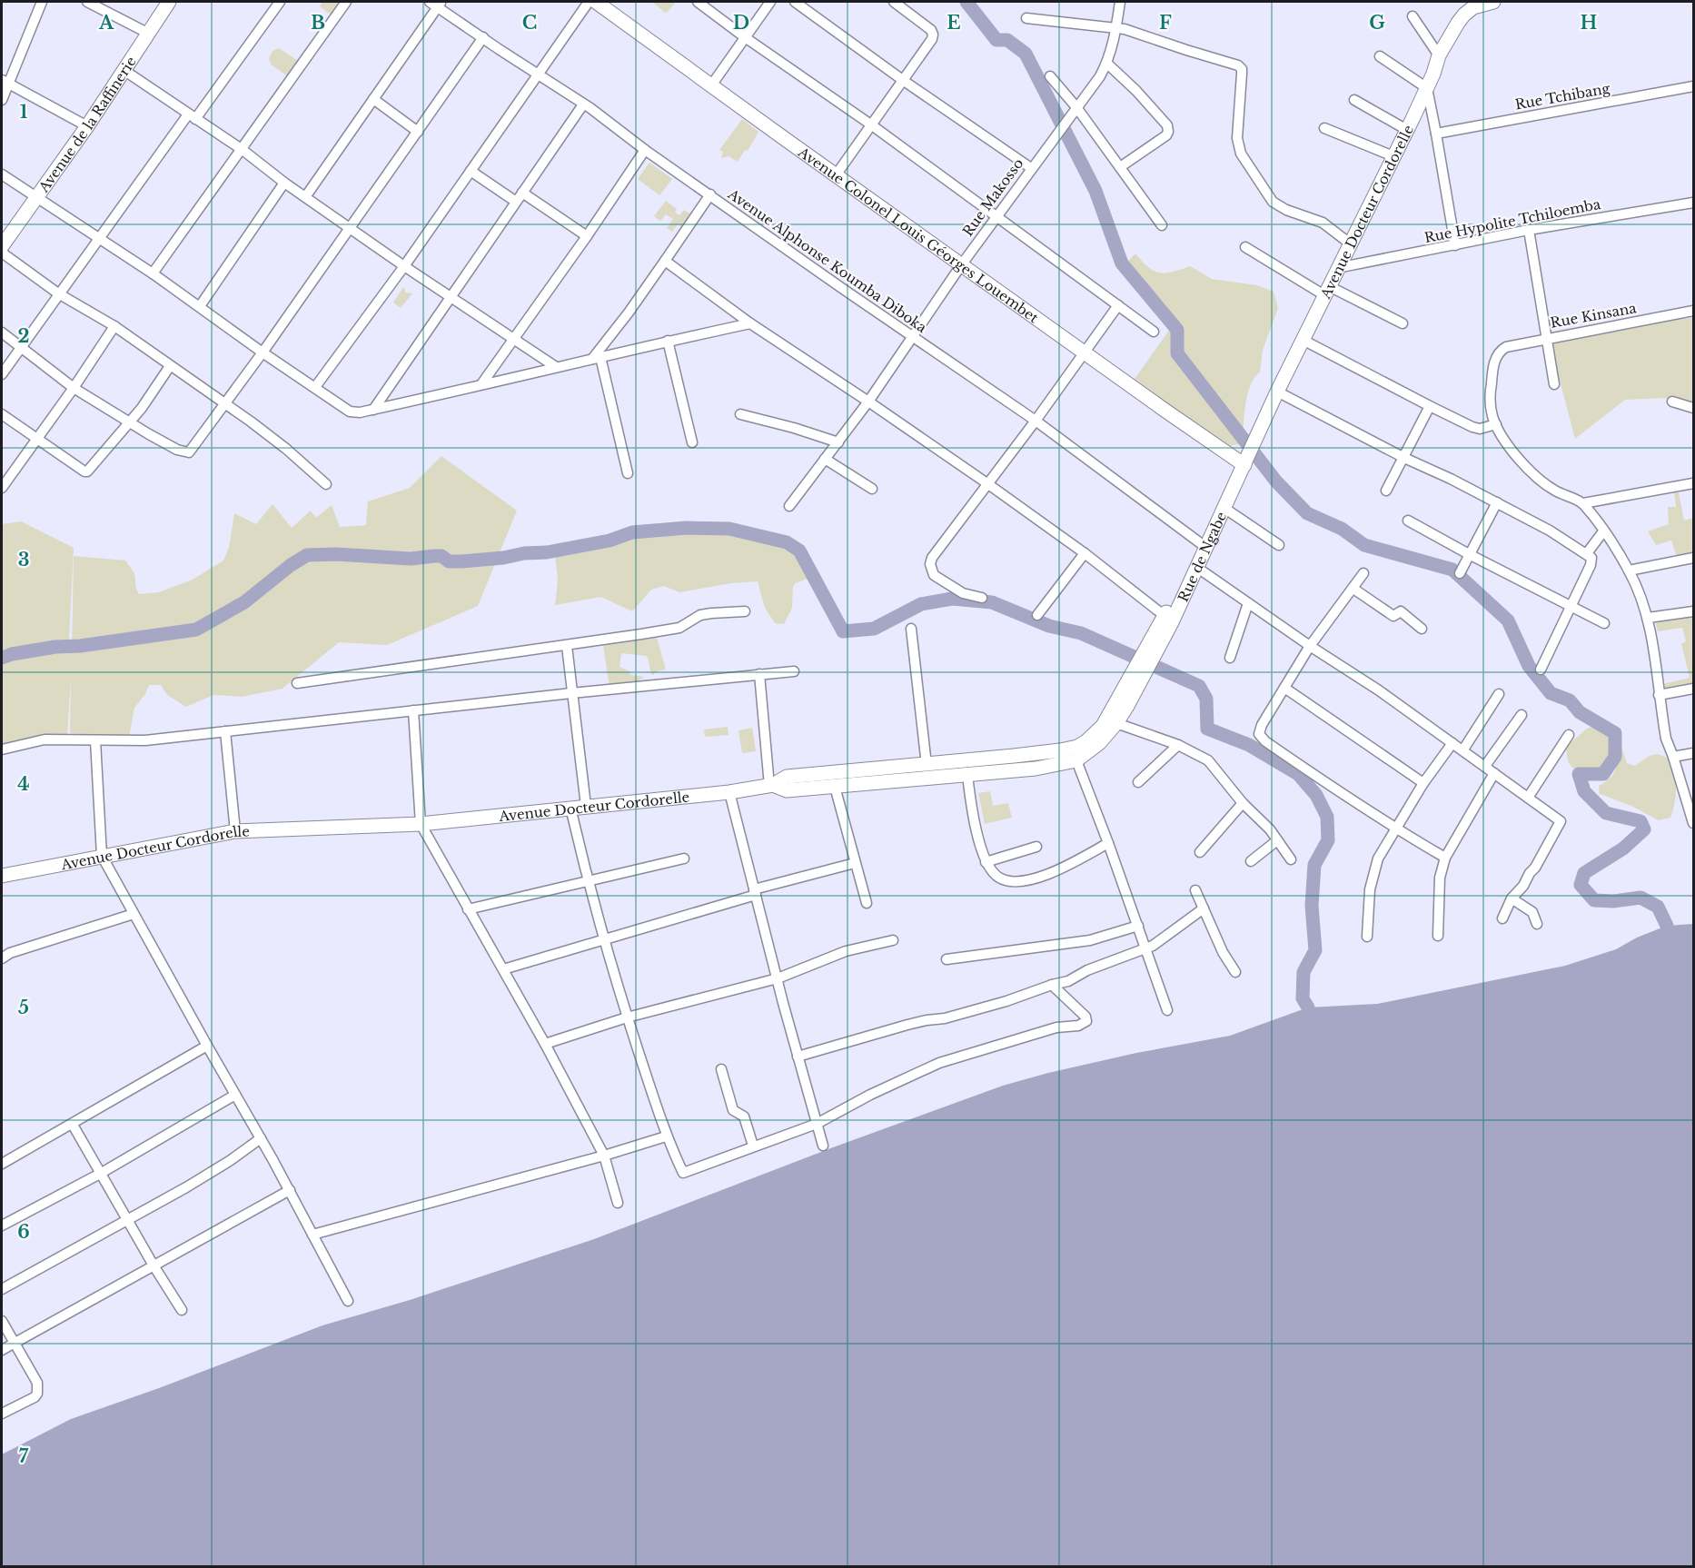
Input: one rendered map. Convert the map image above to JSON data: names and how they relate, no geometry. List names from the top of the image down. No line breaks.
{"streets":{"street":["Rue Tchibang","Avenue de la Raffinerie","Rue Makosso","Avenue Docteur Cordorelle","Rue Hypolite Tchiloemba","Avenue Colonel Louis Géorges Louembet","Avenue Alphonse Koumba Diboka","Rue Kinsana","Rue de Ngabe"]},"crossings":[["Rue Makosso","Avenue Colonel Louis Géorges Louembet"],["Rue Makosso","Avenue Alphonse Koumba Diboka"],["Avenue Docteur Cordorelle","Rue Hypolite Tchiloemba"],["Avenue Docteur Cordorelle","Rue de Ngabe"],["Avenue Colonel Louis Géorges Louembet","Rue de Ngabe"],["Avenue Alphonse Koumba Diboka","Rue de Ngabe"]],"grid":{"columns":["A","B","C","D","E","F","G","H"],"rows":["1","2","3","4","5","6","7"]}}
